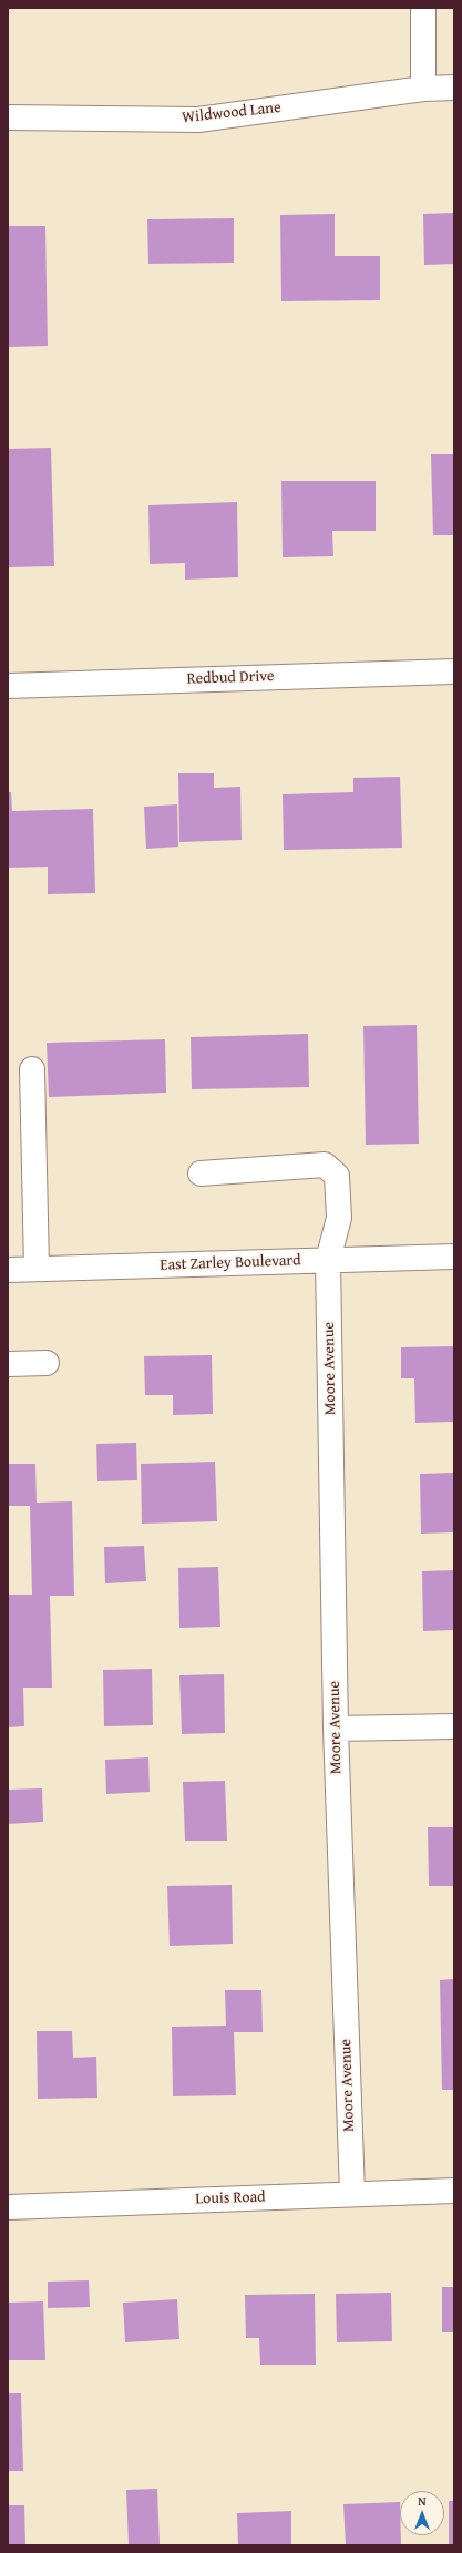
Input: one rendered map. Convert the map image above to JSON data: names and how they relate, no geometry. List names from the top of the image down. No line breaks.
{"streets":{"street":["Wildwood Lane","Redbud Drive","East Zarley Boulevard","Moore Avenue","Louis Road"]},"crossings":[["East Zarley Boulevard","Moore Avenue"],["Moore Avenue","Louis Road"]],"north":"top"}
